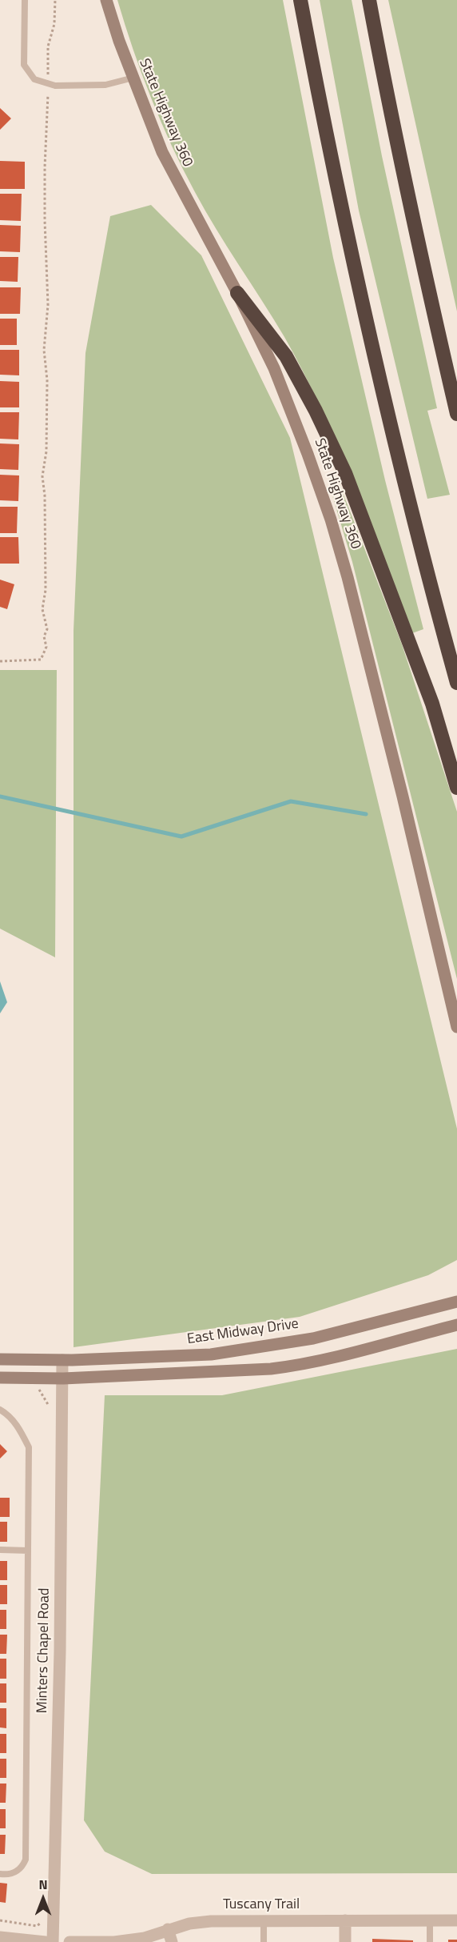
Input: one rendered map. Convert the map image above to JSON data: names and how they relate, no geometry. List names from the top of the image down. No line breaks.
{"streets":{"main road":["State Highway 360","East Midway Drive"],"street":["Minters Chapel Road","Tuscany Trail"]},"crossings":[["East Midway Drive","Minters Chapel Road"]],"north":"top"}
